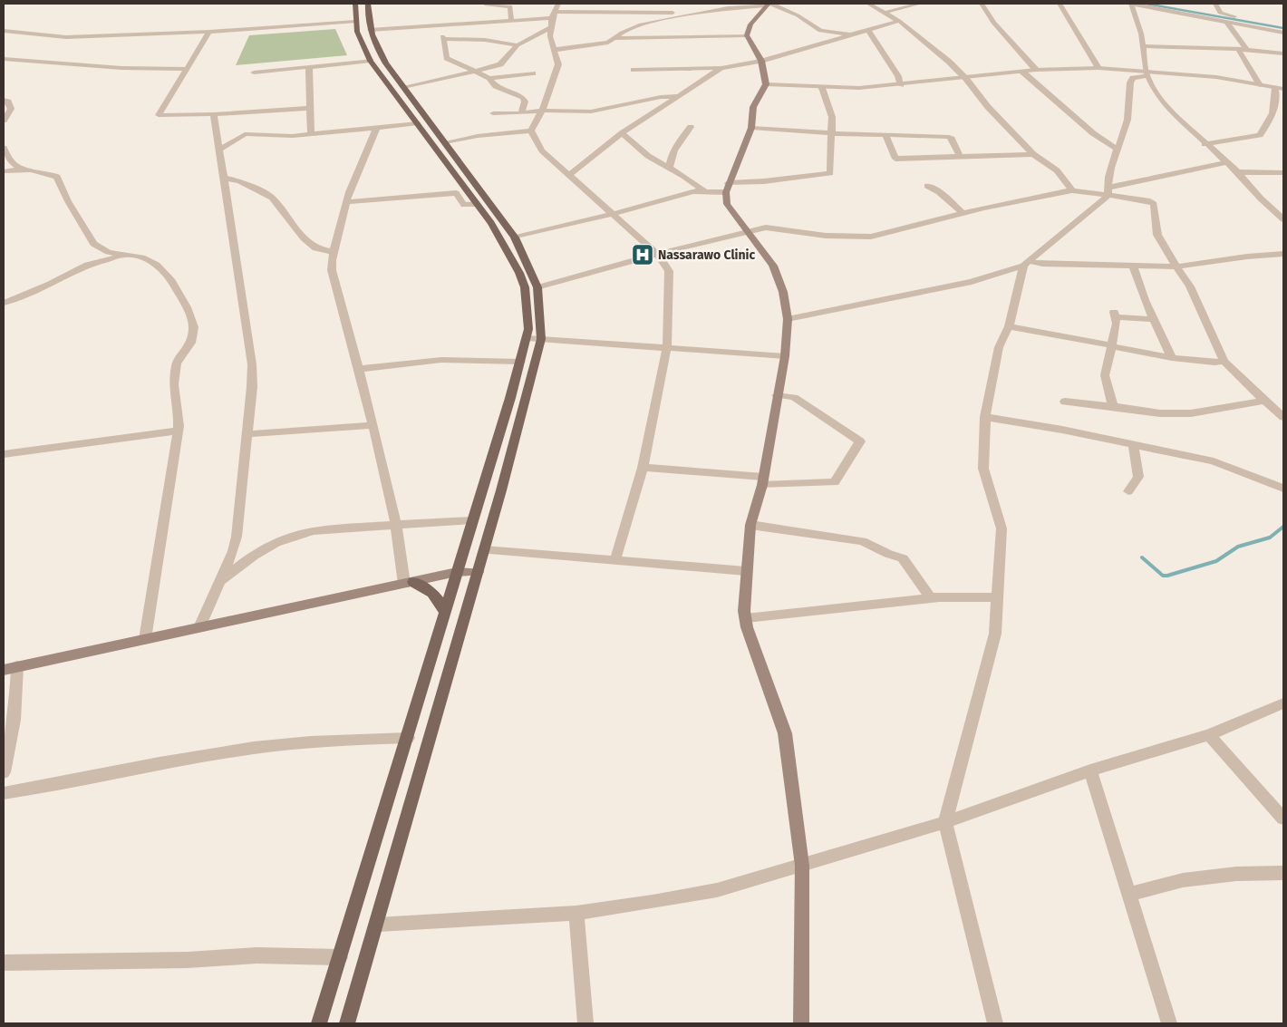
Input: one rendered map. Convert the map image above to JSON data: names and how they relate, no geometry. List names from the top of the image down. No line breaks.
{"places":{"hospital":["Nassarawo Clinic"]}}
